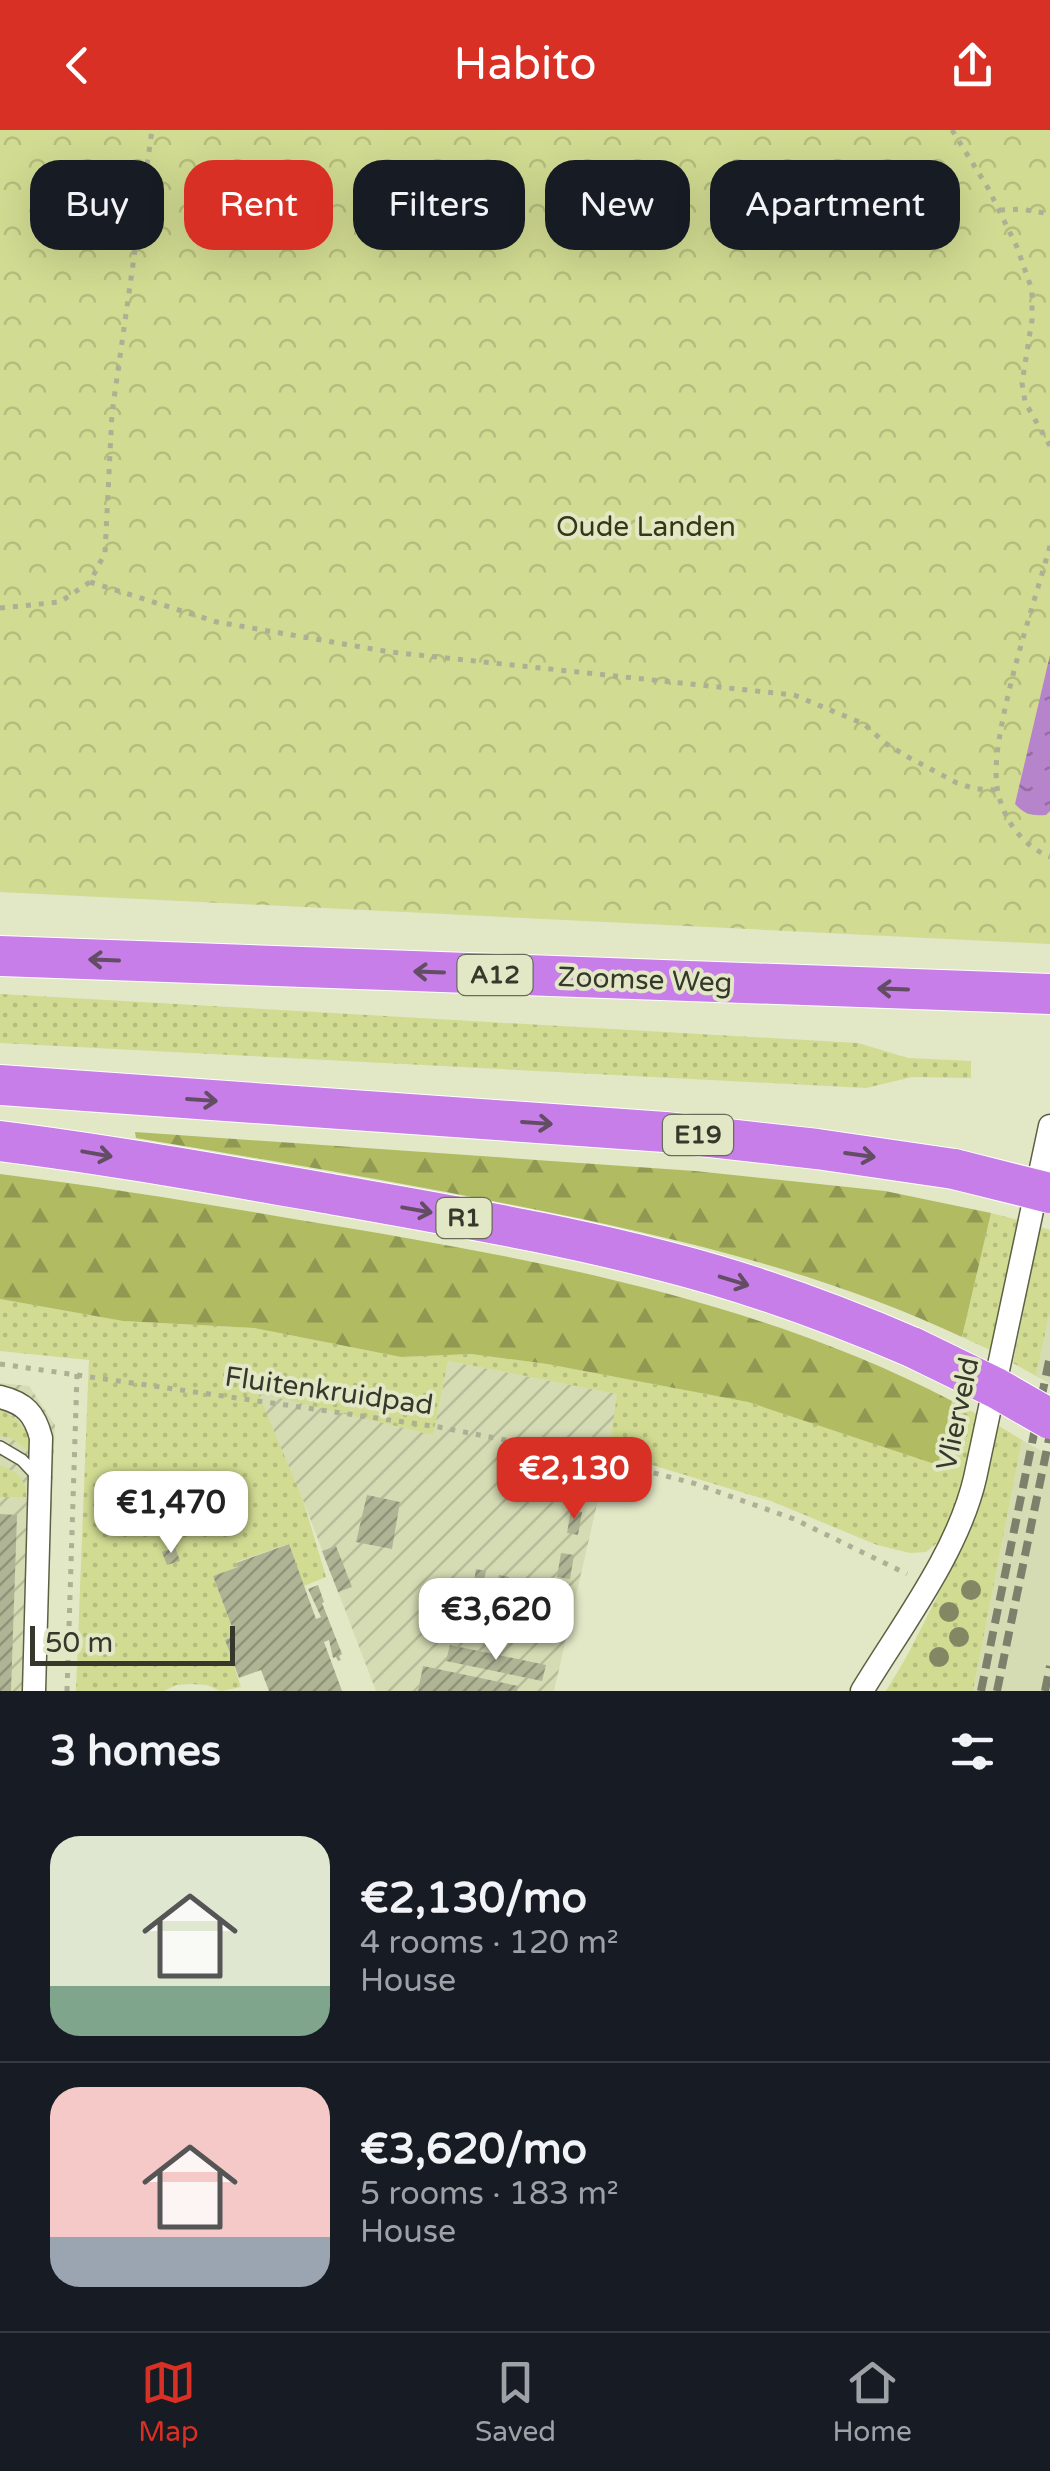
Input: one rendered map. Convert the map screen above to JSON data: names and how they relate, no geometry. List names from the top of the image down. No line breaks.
{"streets":{"highway":["A12","Zoomse Weg","E19","R1"],"street":["Vlierveld"],"path":["Fluitenkruidpad"]},"crossings":[["Fluitenkruidpad","Vlierveld"]],"parks":["Oude Landen"],"scale_bar":"50 m","page":{"header":"Habito","chip":["Buy","Rent","Filters","New","Apartment"],"price":["€2,130","€1,470","€3,620"],"scale":"50 m","heading":"3 homes","list":[{"name":"€2,130/mo","note":"4 rooms · 120 m² · House"},{"name":"€3,620/mo","note":"5 rooms · 183 m² · House"}],"tabs":["Map","Saved","Home"]}}
